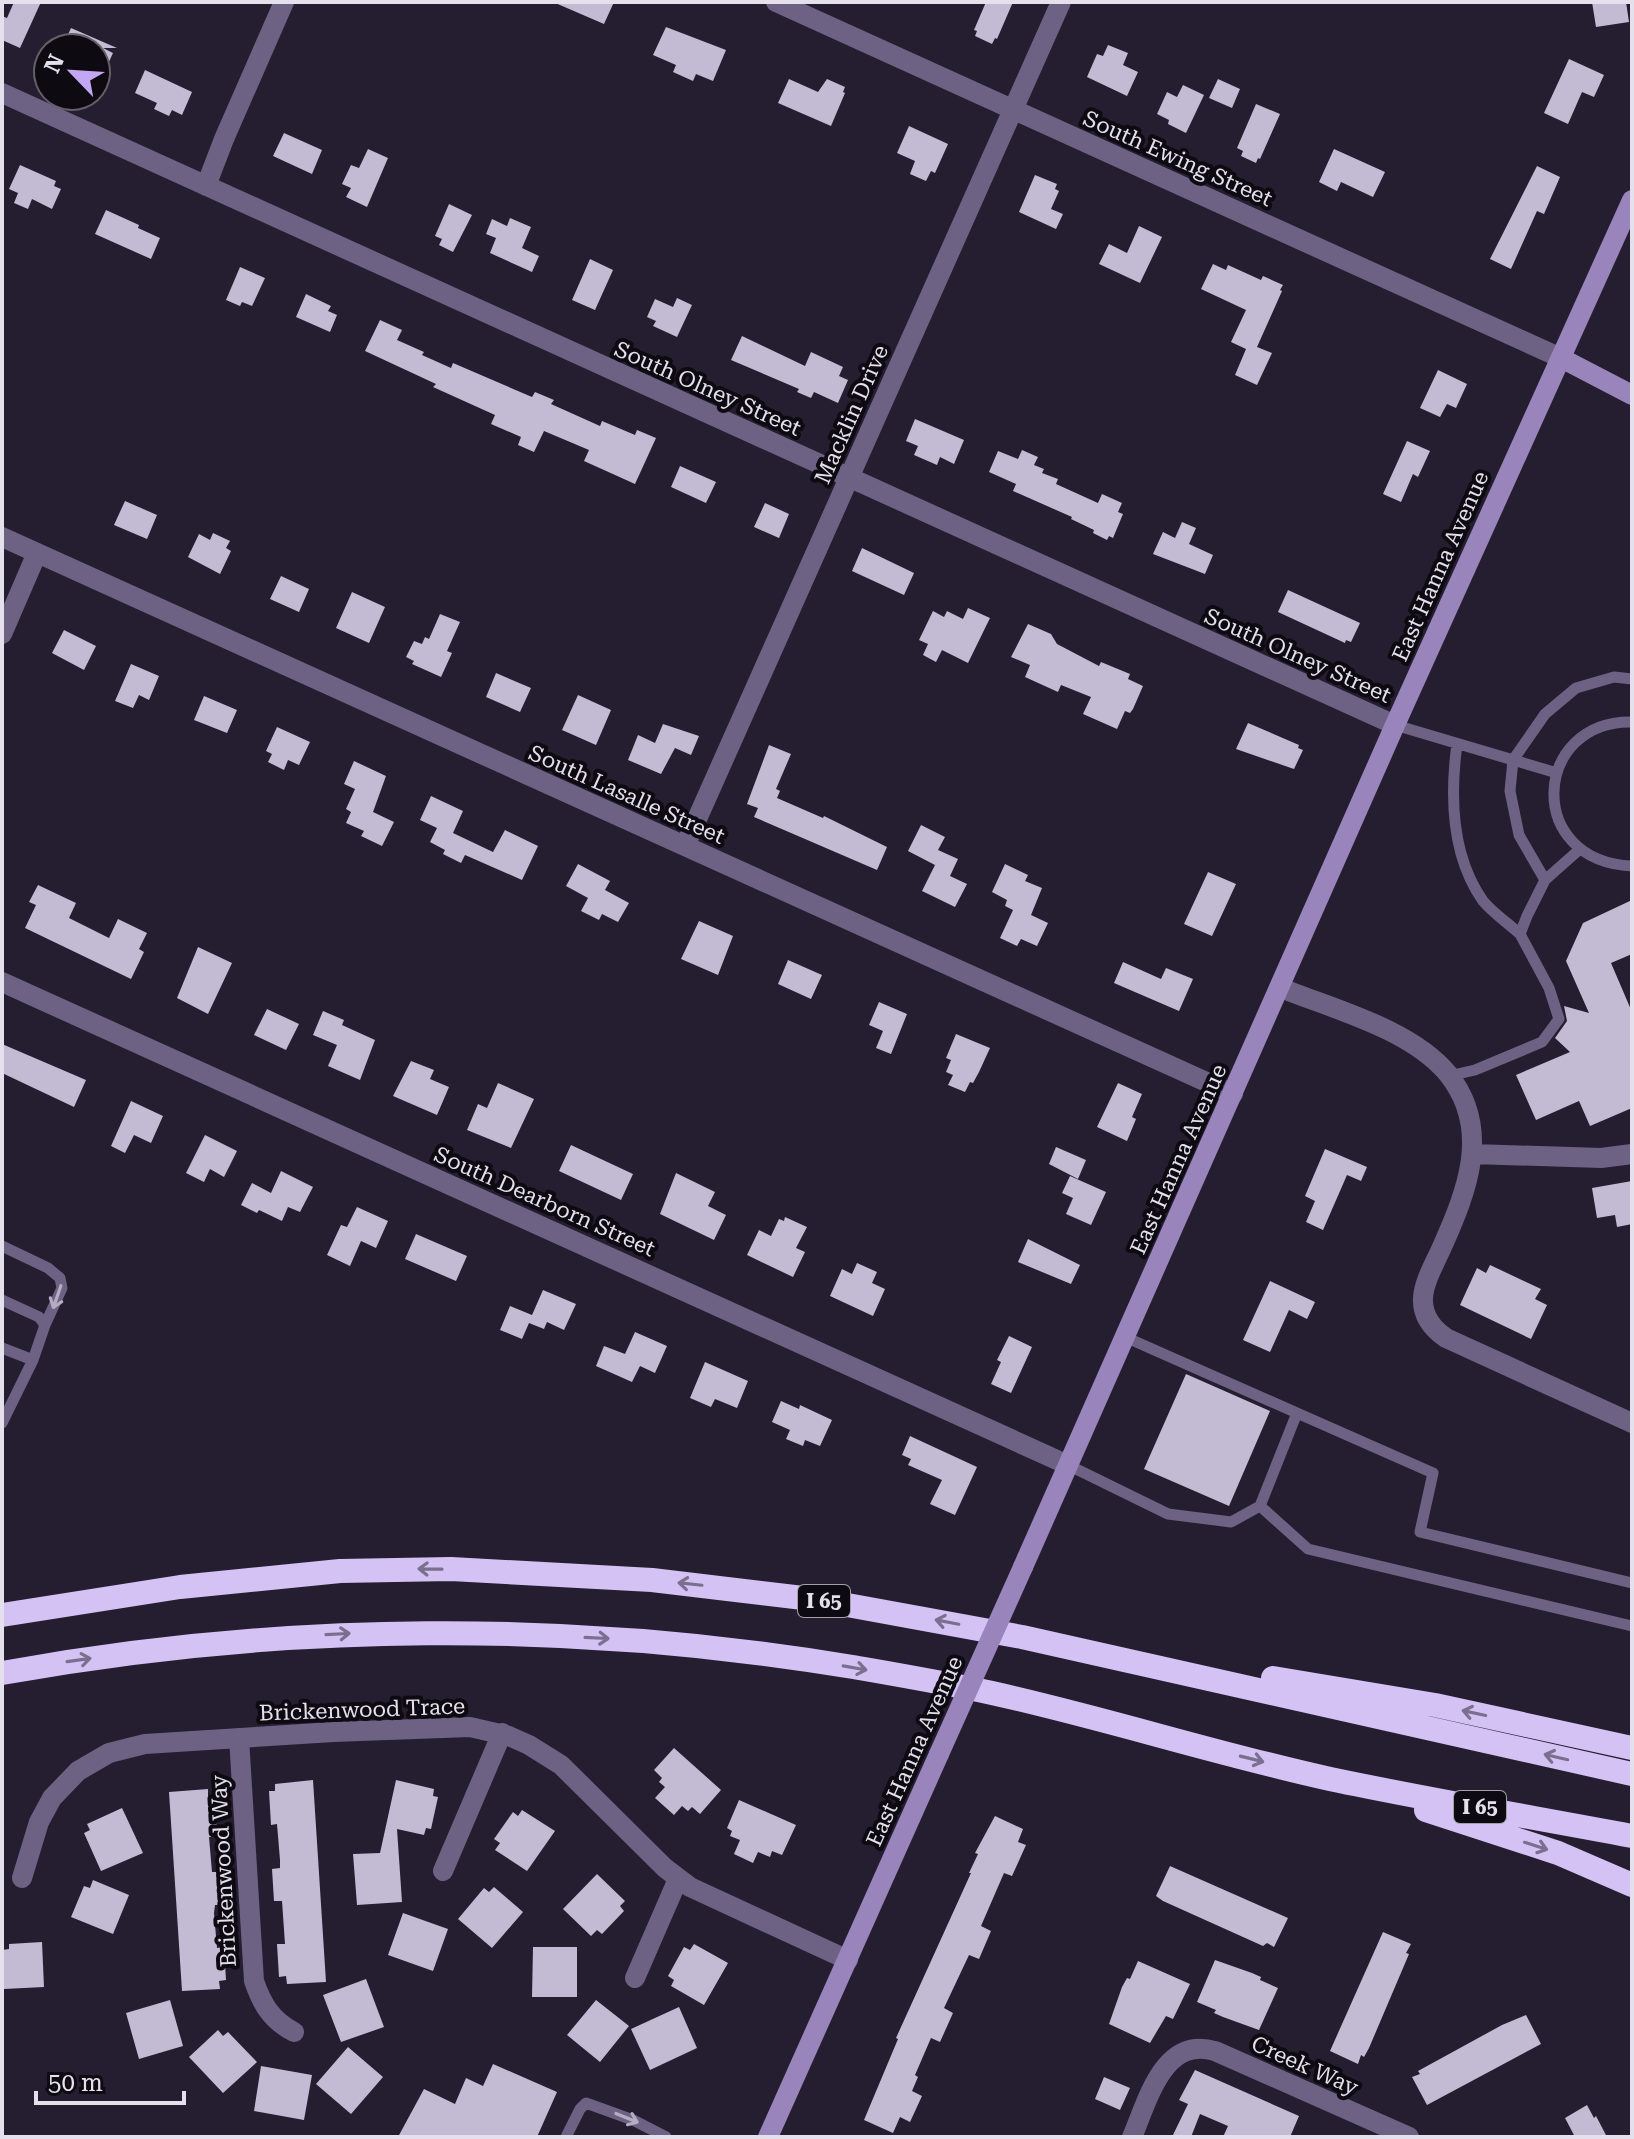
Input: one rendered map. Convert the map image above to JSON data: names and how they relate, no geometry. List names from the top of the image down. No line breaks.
{"streets":{"highway":["I 65"],"main road":["East Hanna Avenue"],"street":["South Ewing Street","South Olney Street","Macklin Drive","South Lasalle Street","South Dearborn Street","Brickenwood Trace","Brickenwood Way","Creek Way"]},"crossings":[["South Ewing Street","Macklin Drive"],["South Ewing Street","East Hanna Avenue"],["South Olney Street","Macklin Drive"],["South Olney Street","East Hanna Avenue"],["Macklin Drive","South Lasalle Street"],["East Hanna Avenue","South Lasalle Street"],["East Hanna Avenue","South Dearborn Street"],["East Hanna Avenue","Brickenwood Trace"],["Brickenwood Trace","Brickenwood Way"]],"scale_bar":"50 m","north":"top left"}
